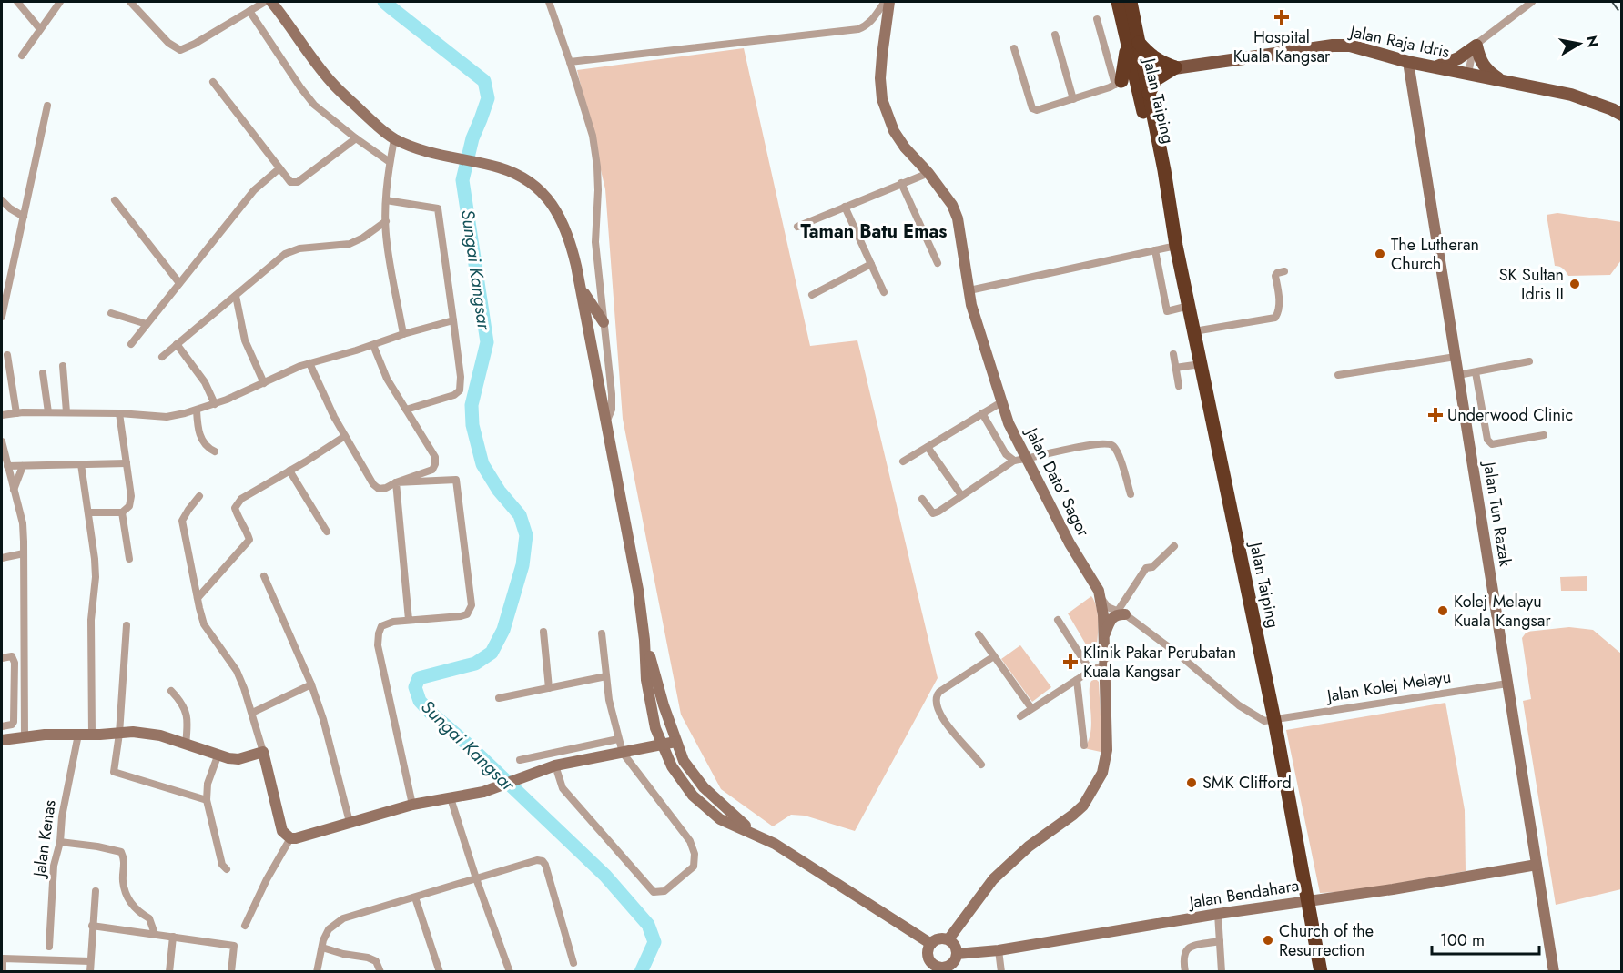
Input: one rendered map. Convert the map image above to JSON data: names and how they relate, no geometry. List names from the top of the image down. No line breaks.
{"streets":{"highway":["Jalan Taiping"],"main road":["Jalan Raja Idris","Jalan Dato' Sagor","Jalan Tun Razak","Jalan Bendahara"],"street":["Jalan Kolej Melayu","Jalan Kenas"]},"crossings":[["Jalan Raja Idris","Jalan Taiping"],["Jalan Raja Idris","Jalan Tun Razak"],["Jalan Taiping","Jalan Kolej Melayu"],["Jalan Taiping","Jalan Bendahara"],["Jalan Dato' Sagor","Jalan Bendahara"],["Jalan Tun Razak","Jalan Kolej Melayu"],["Jalan Tun Razak","Jalan Bendahara"]],"districts":["Taman Batu Emas"],"water":["Sungai Kangsar"],"places":{"health":["Hospital Kuala Kangsar","Underwood Clinic","Klinik Pakar Perubatan Kuala Kangsar"],"other":["The Lutheran Church","SK Sultan Idris II","Kolej Melayu Kuala Kangsar","SMK Clifford","Church of the Resurrection"]},"scale_bar":"100 m","north":"right"}
